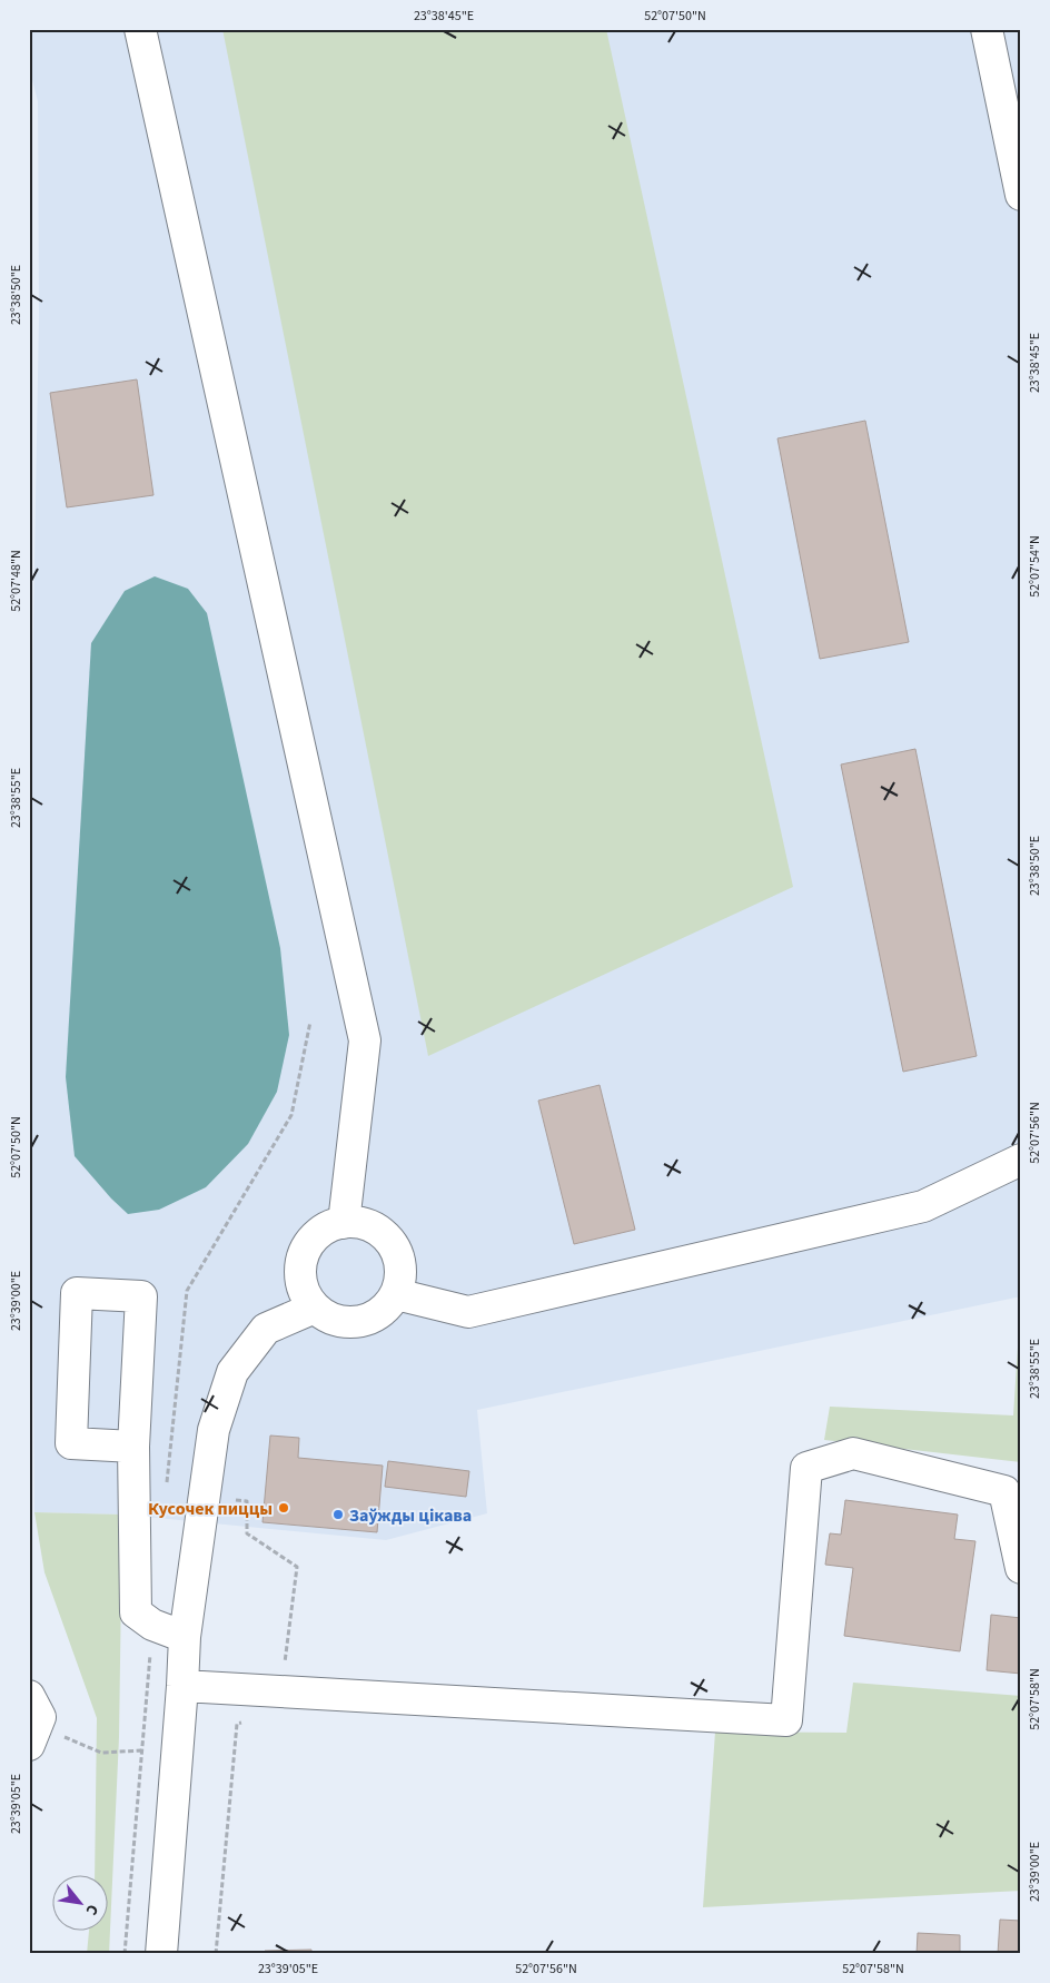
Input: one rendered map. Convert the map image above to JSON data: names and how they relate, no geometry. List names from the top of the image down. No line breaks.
{"places":["Кусочек пиццы","Заўжды цікава"],"north":"bottom right","coordinates":["23°38'45\"E","52°07'50\"N","23°38'50\"E","52°07'54\"N","52°07'48\"N","23°38'55\"E","52°07'56\"N","23°39'00\"E","52°07'58\"N","23°39'05\"E"]}
